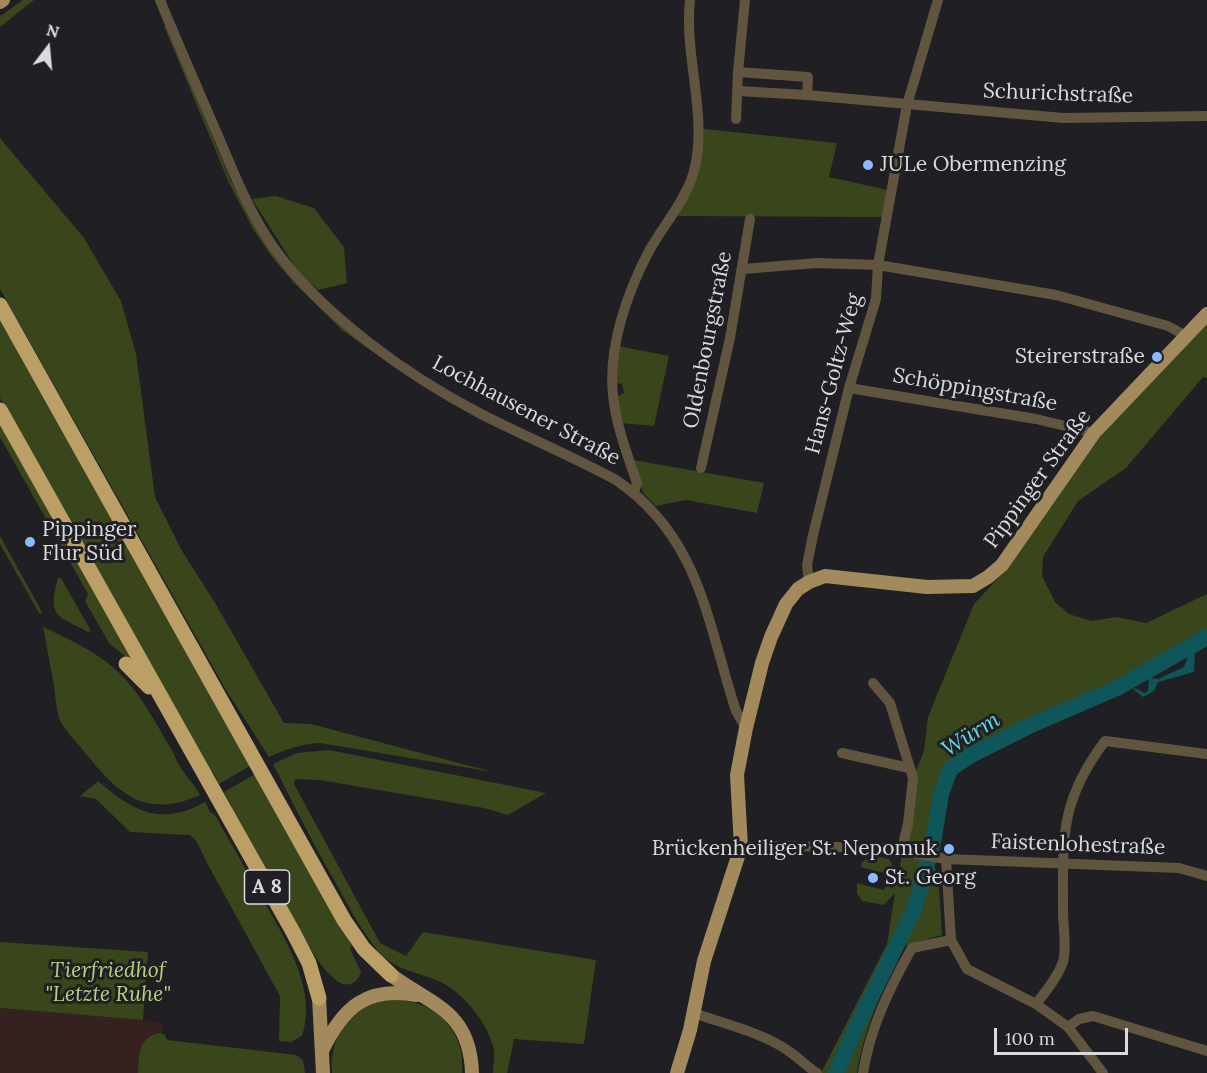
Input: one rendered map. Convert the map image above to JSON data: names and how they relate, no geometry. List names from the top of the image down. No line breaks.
{"streets":{"highway":["A 8"],"main road":["Pippinger Straße"],"street":["Schurichstraße","Oldenbourgstraße","Hans-Goltz-Weg","Schöppingstraße","Lochhausener Straße","Faistenlohestraße"]},"crossings":[["Schurichstraße","Hans-Goltz-Weg"],["Hans-Goltz-Weg","Schöppingstraße"],["Hans-Goltz-Weg","Pippinger Straße"],["Schöppingstraße","Pippinger Straße"]],"water":["Würm"],"parks":["Tierfriedhof \"Letzte Ruhe\""],"places":["JULe Obermenzing","Steirerstraße","Pippinger Flur Süd","Brückenheiliger St. Nepomuk","St. Georg"],"scale_bar":"100 m","north":"top"}
